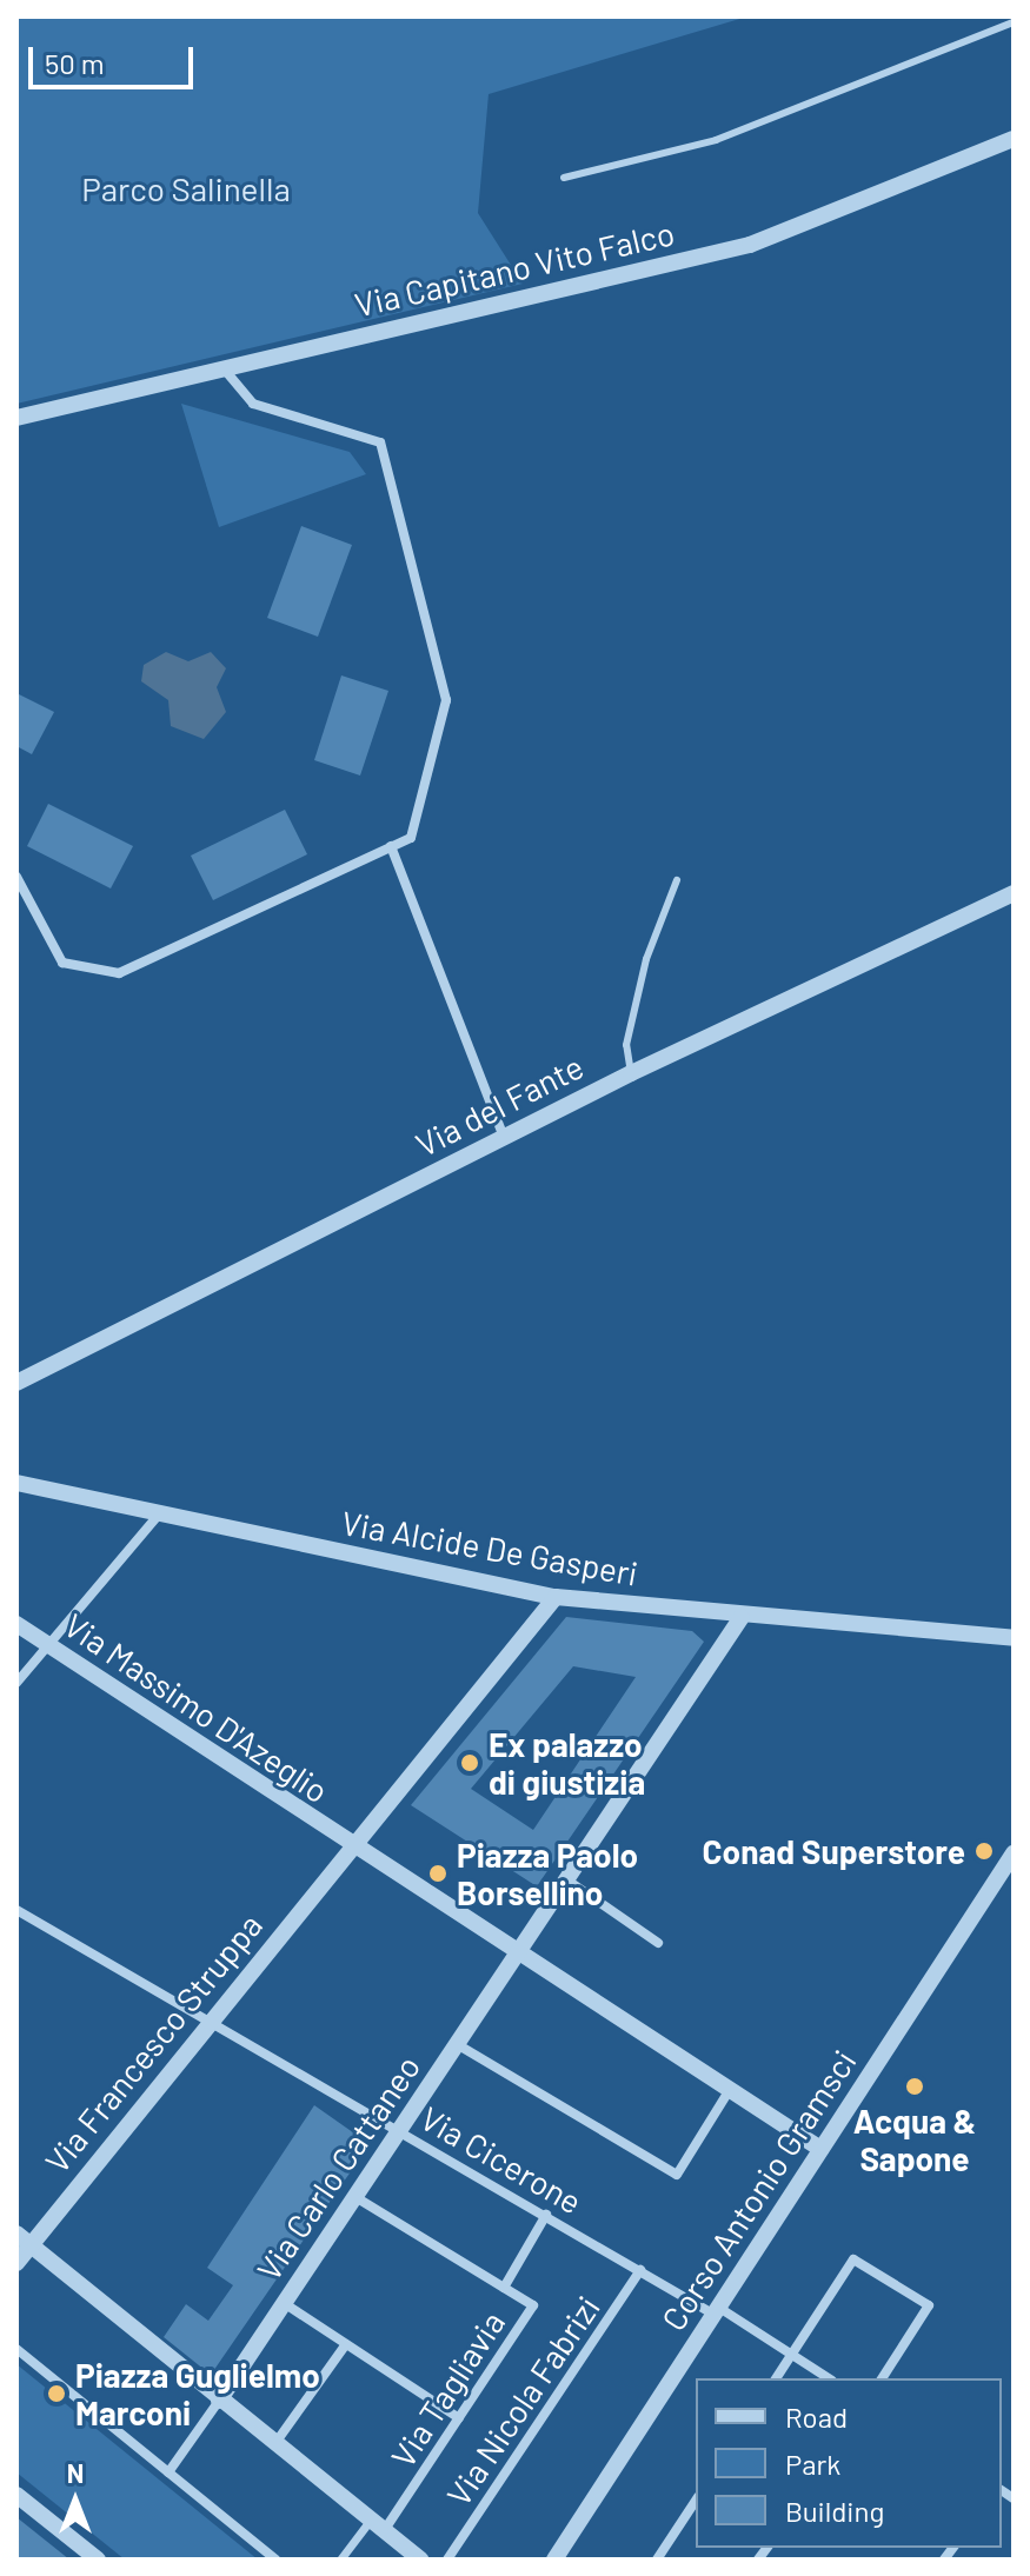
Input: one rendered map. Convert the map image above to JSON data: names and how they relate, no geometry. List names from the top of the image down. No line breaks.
{"streets":{"street":["Via Capitano Vito Falco","Via del Fante","Via Alcide De Gasperi","Via Massimo D'Azeglio","Via Francesco Struppa","Via Cicerone","Via Carlo Cattaneo","Corso Antonio Gramsci","Via Tagliavia","Via Nicola Fabrizi"]},"crossings":[["Via Alcide De Gasperi","Via Francesco Struppa"],["Via Massimo D'Azeglio","Via Francesco Struppa"],["Via Massimo D'Azeglio","Via Carlo Cattaneo"],["Via Francesco Struppa","Via Cicerone"],["Via Cicerone","Via Carlo Cattaneo"],["Via Cicerone","Corso Antonio Gramsci"],["Via Cicerone","Via Nicola Fabrizi"],["Via Carlo Cattaneo","Via Tagliavia"]],"parks":["Parco Salinella"],"places":["Ex palazzo di giustizia","Conad Superstore","Piazza Paolo Borsellino","Acqua & Sapone","Piazza Guglielmo Marconi"],"legend":["Road","Park","Building"],"scale_bar":"50 m","north":"top"}
